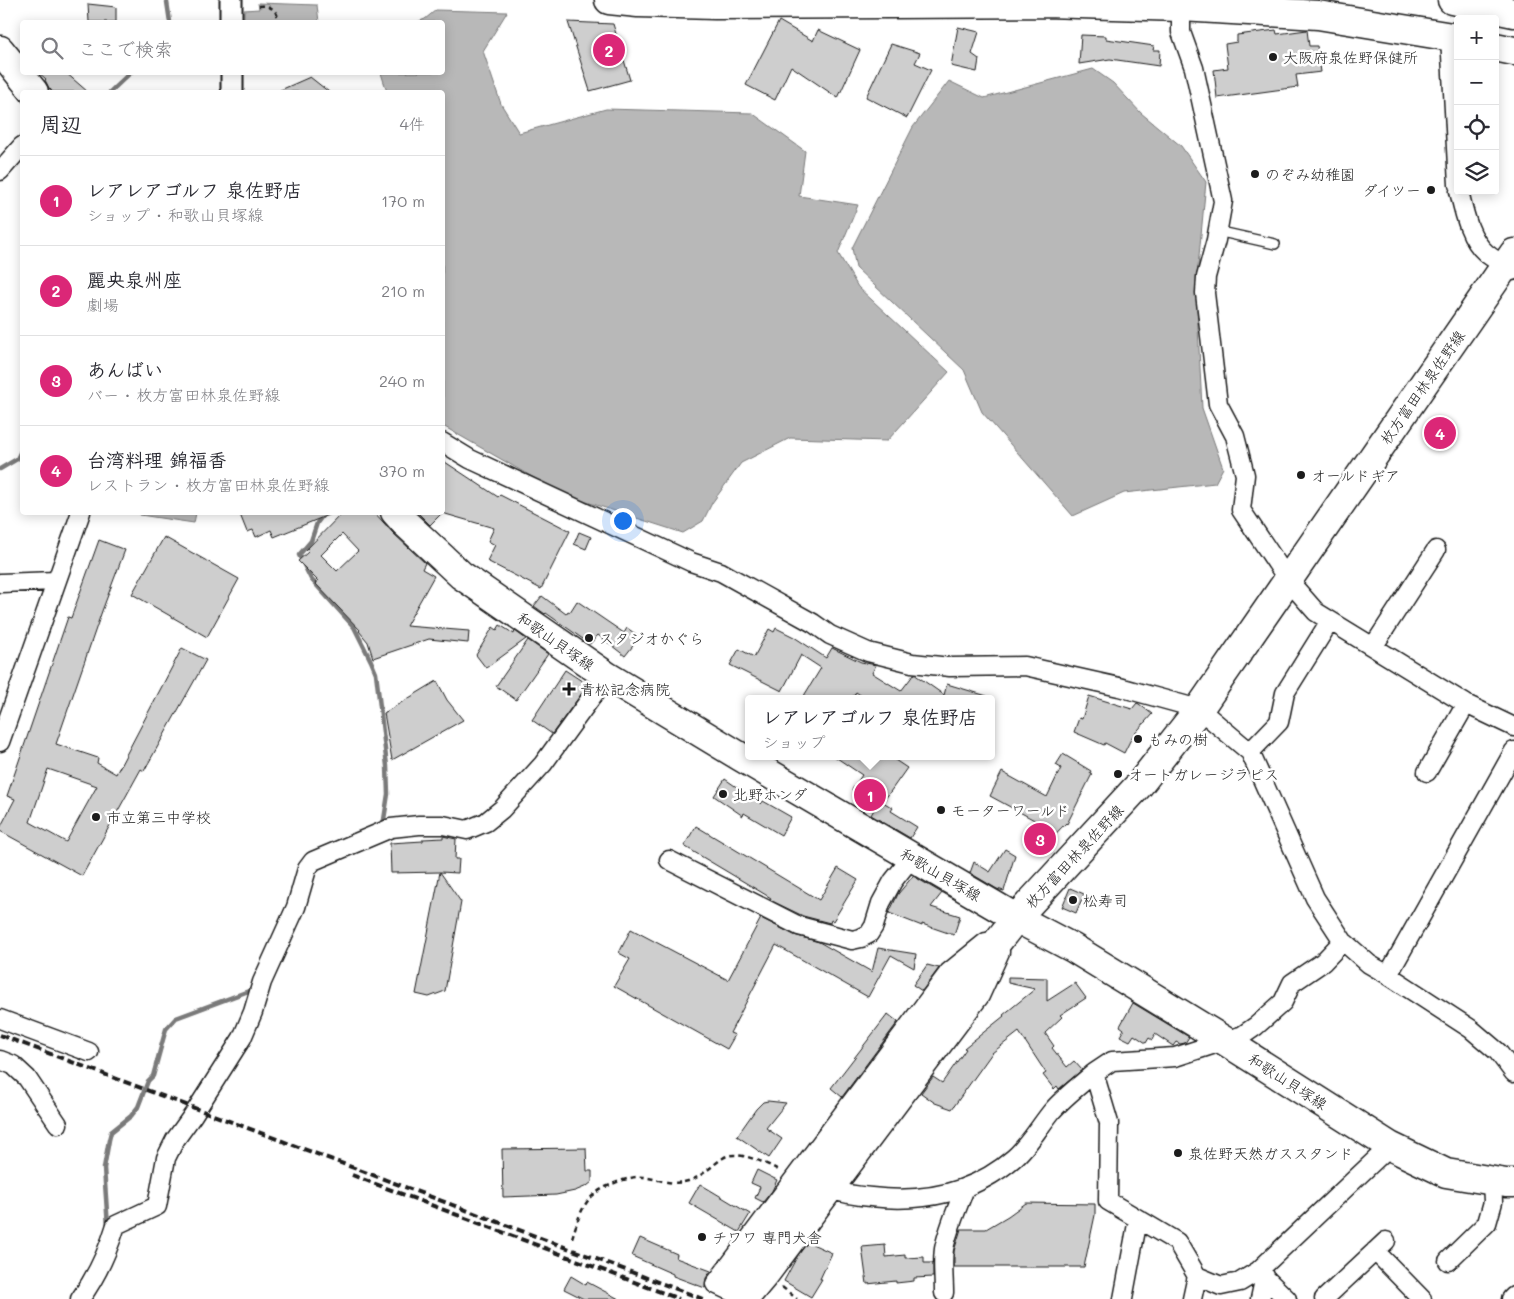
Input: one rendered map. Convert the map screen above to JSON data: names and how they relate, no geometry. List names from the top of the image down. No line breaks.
{"streets":{"main road":["枚方富田林泉佐野線","和歌山貝塚線"]},"crossings":[["枚方富田林泉佐野線","和歌山貝塚線"]],"places":{"other":["大阪府泉佐野保健所","のぞみ幼稚園","ダイツー","オールドギア","スタジオかぐら","もみの樹","オートガレージラピス","北野ホンダ","モーターワールド","市立第三中学校","松寿司","泉佐野天然ガススタンド","チワワ 専門犬舎"],"health":["青松記念病院"]},"page":{"map_buttons":["+","−"],"search":"ここで検索","pins":["2","4","1","3"],"heading":["周辺","4件"],"list":[{"mark":"1","name":"レアレアゴルフ 泉佐野店","note":"ショップ · 和歌山貝塚線","value":"170 m"},{"mark":"2","name":"麗央泉州座","note":"劇場","value":"210 m"},{"mark":"3","name":"あんばい","note":"バー · 枚方富田林泉佐野線","value":"240 m"},{"mark":"4","name":"台湾料理 錦福香","note":"レストラン · 枚方富田林泉佐野線","value":"370 m"}],"popup":["レアレアゴルフ 泉佐野店","ショップ"]}}
